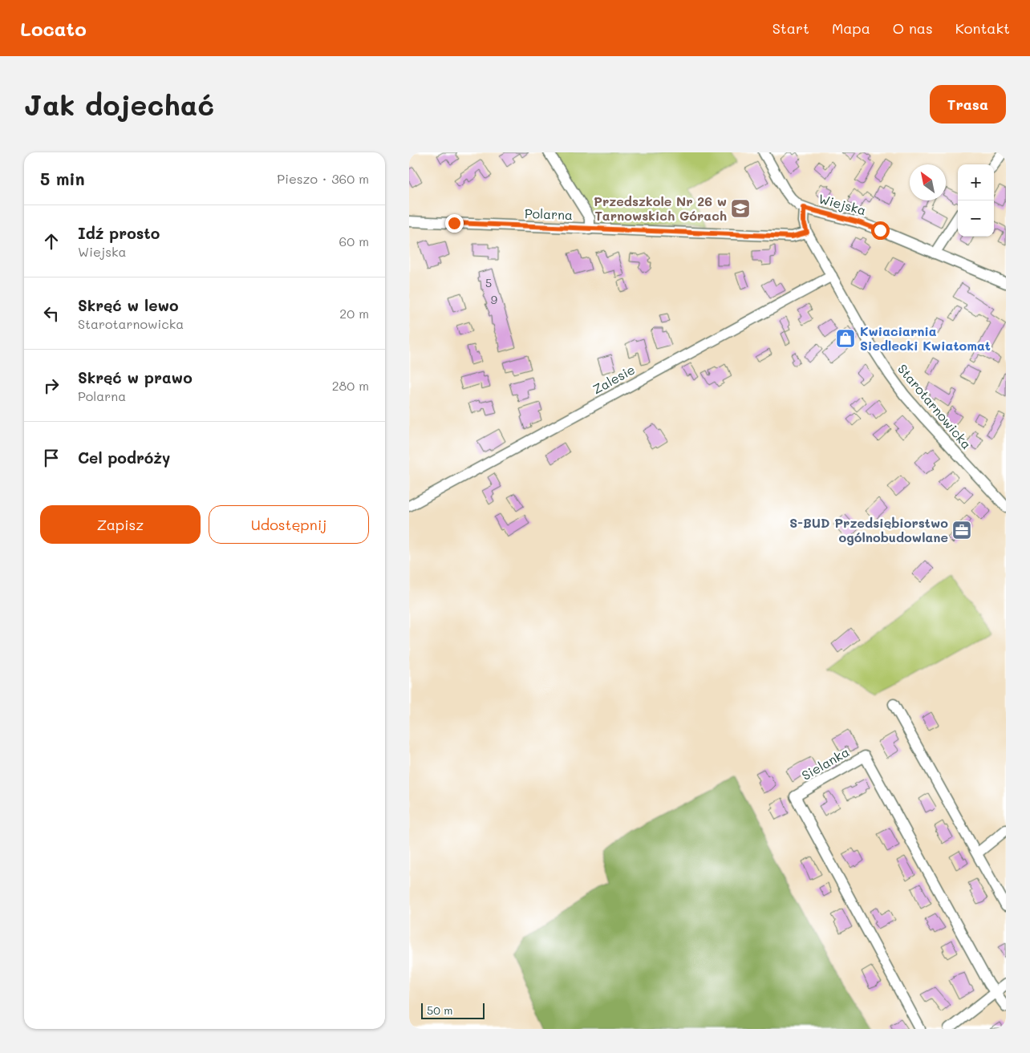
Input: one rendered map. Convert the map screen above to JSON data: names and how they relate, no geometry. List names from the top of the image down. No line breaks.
{"streets":{"street":["Wiejska","Polarna","Zalesie","Starotarnowicka","Sielanka"]},"crossings":[["Wiejska","Starotarnowicka"],["Polarna","Starotarnowicka"],["Zalesie","Starotarnowicka"]],"places":{"school or university":["Przedszkole Nr 26 w Tarnowskich Górach"],"shop":["Kwiaciarnia Siedlecki Kwiatomat"],"office":["S-BUD Przedsiębiorstwo ogólnobudowlane"]},"house_numbers":["5","9"],"scale_bar":"50 m","north":"top left","page":{"header":"Locato","nav":["Start","Mapa","O nas","Kontakt"],"buttons":["Trasa",["Zapisz","Udostępnij"]],"title":"Jak dojechać","heading":["5 min","Pieszo · 360 m"],"map_buttons":["+","−"],"list":[["Idź prosto","Wiejska","60 m"],["Skręć w lewo","Starotarnowicka","20 m"],["Skręć w prawo","Polarna","280 m"],"Cel podróży"],"scale":"50 m"}}
